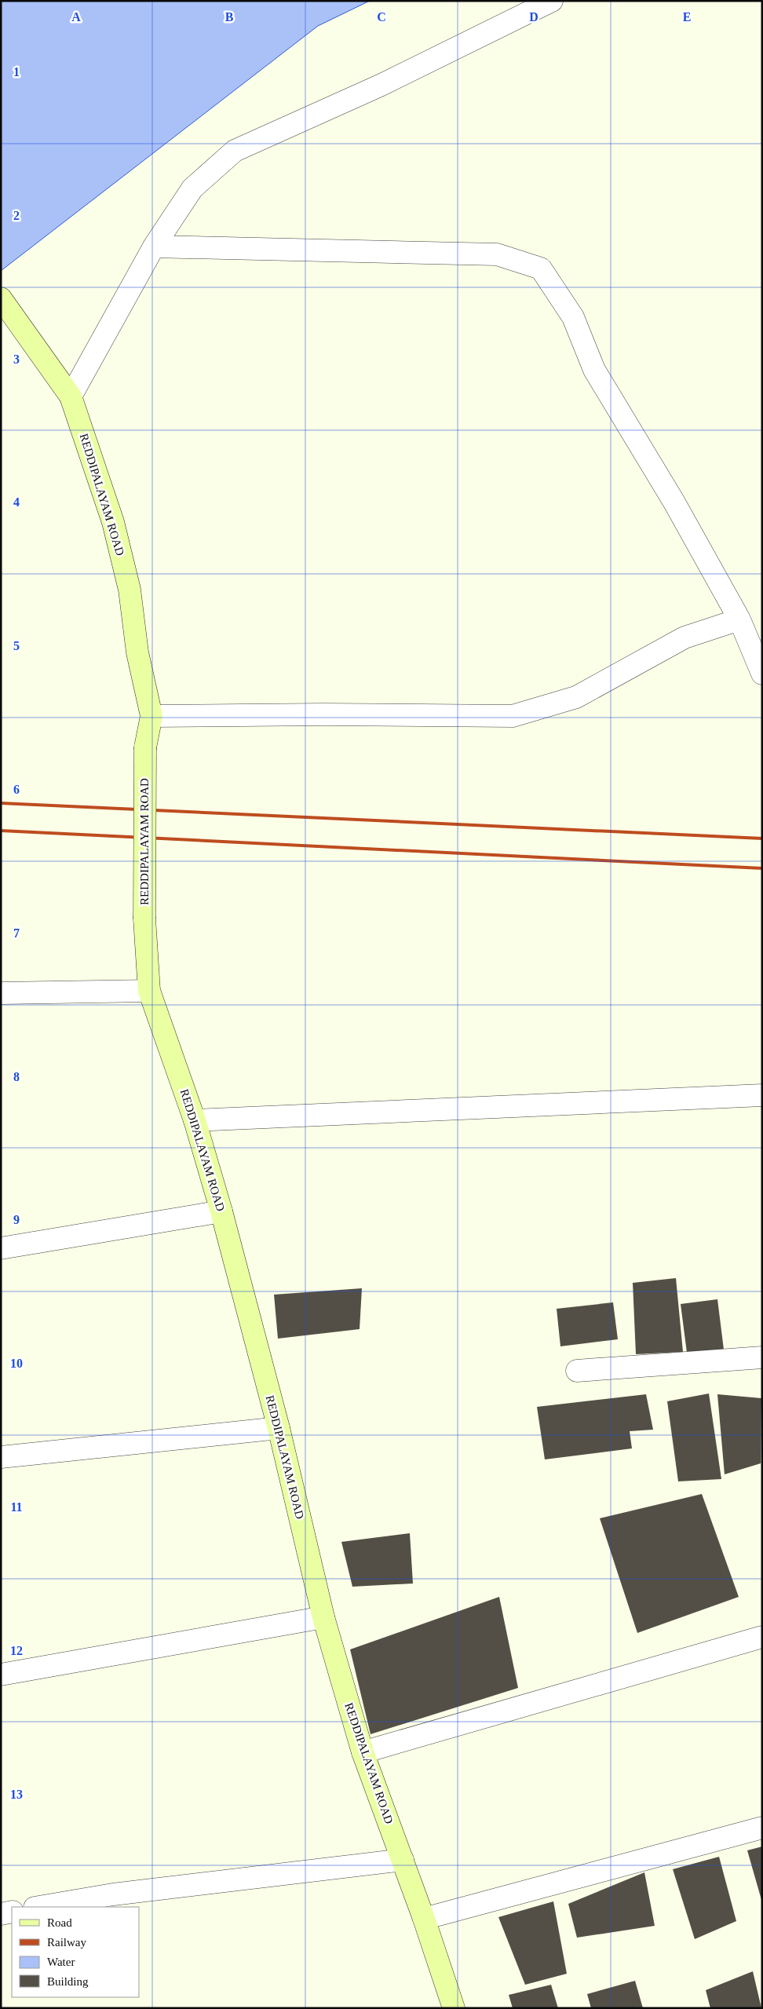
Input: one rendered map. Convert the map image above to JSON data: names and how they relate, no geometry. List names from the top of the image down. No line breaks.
{"streets":{"street":["REDDIPALAYAM ROAD"]},"legend":["Road","Railway","Water","Building"],"grid":{"columns":["A","B","C","D","E"],"rows":["1","2","3","4","5","6","7","8","9","10","11","12","13"]}}
